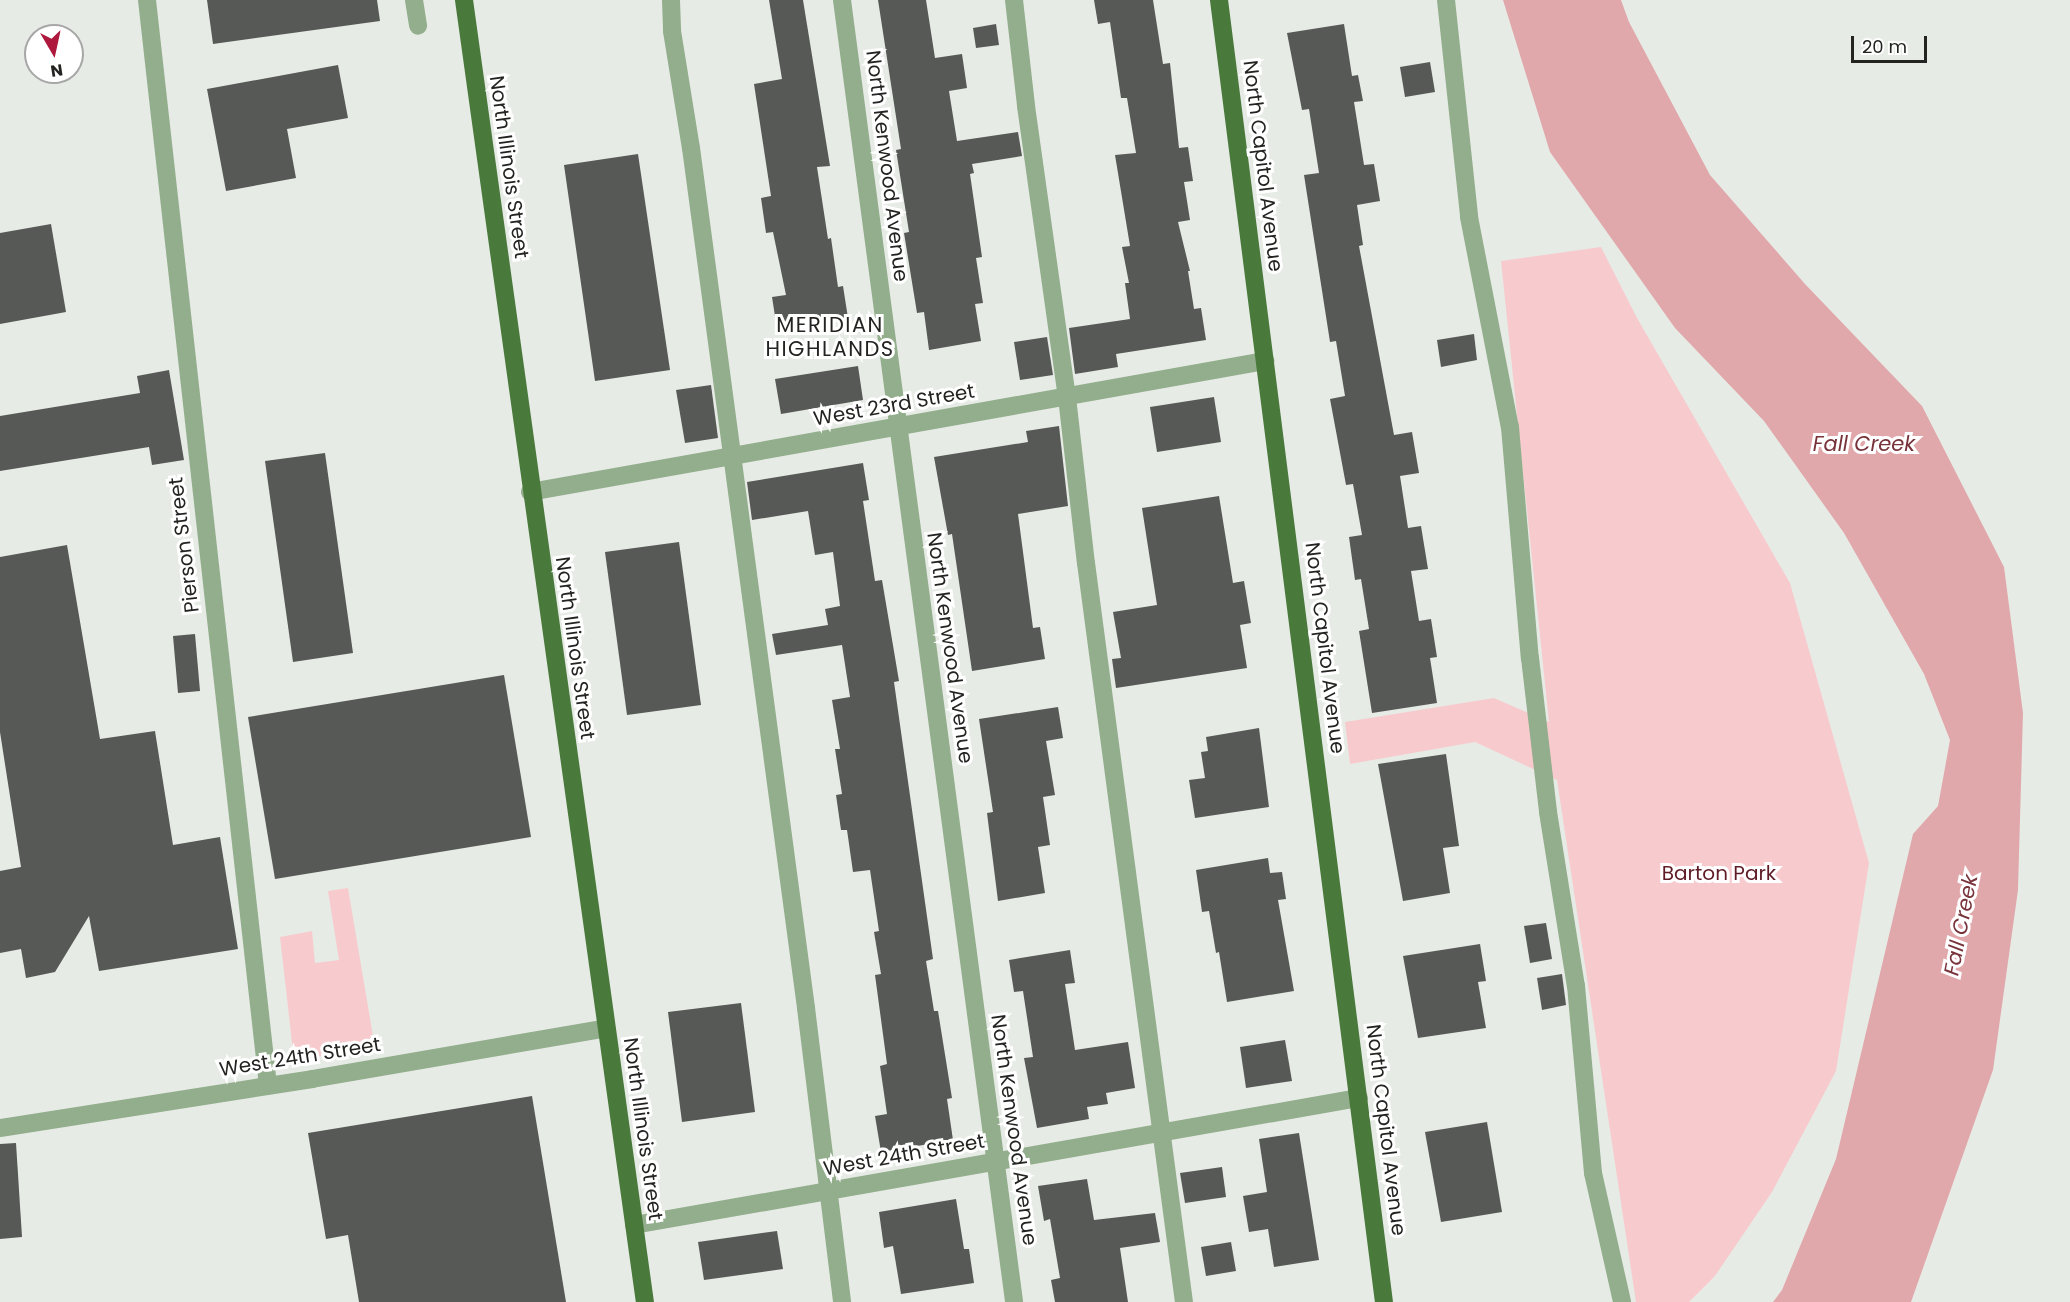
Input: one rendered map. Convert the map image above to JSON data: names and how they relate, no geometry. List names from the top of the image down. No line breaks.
{"streets":{"main road":["North Capitol Avenue","North Illinois Street"],"street":["North Kenwood Avenue","West 23rd Street","Pierson Street","West 24th Street"]},"crossings":[["North Kenwood Avenue","West 23rd Street"],["North Kenwood Avenue","West 24th Street"],["North Capitol Avenue","West 23rd Street"],["North Capitol Avenue","West 24th Street"],["North Illinois Street","West 23rd Street"],["North Illinois Street","West 24th Street"],["Pierson Street","West 24th Street"]],"districts":["MERIDIAN HIGHLANDS"],"water":["Fall Creek"],"parks":["Barton Park"],"scale_bar":"20 m","north":"bottom"}
